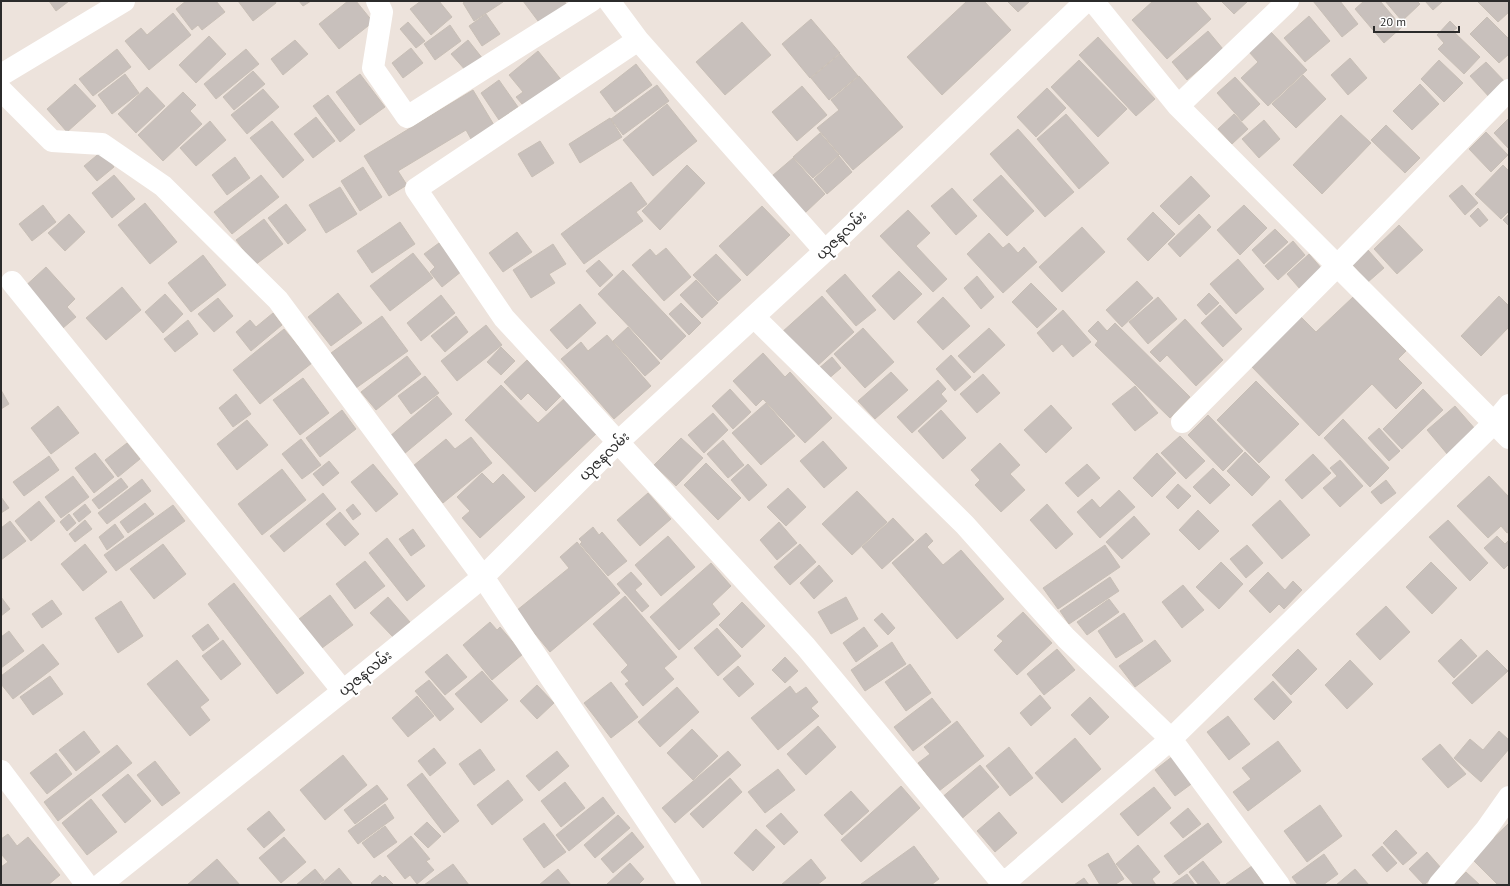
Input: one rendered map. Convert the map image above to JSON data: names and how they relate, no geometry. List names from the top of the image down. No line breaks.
{"streets":{"street":["ယုဇနလမ်း"]},"scale_bar":"20 m"}
